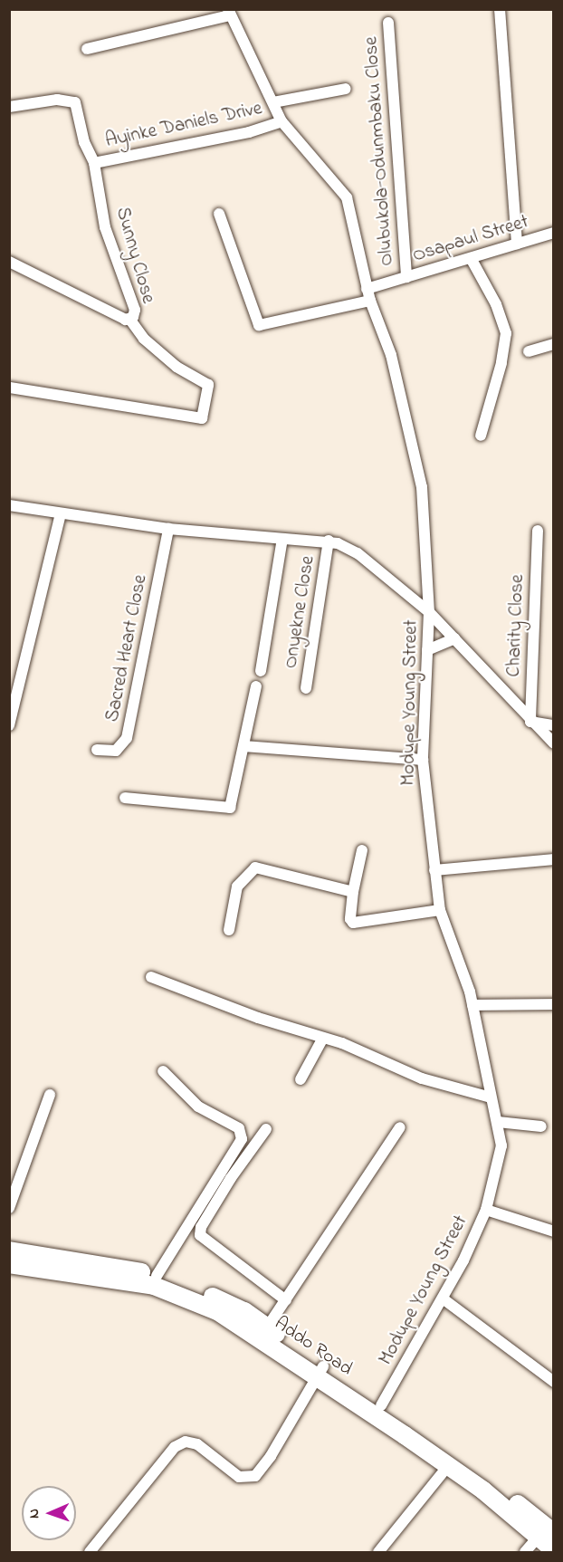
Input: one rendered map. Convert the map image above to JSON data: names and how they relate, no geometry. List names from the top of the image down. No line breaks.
{"streets":{"main road":["Addo Road"],"street":["Ayinke Daniels Drive","Olubukola-Odunmbaku Close","Osapaul Street","Sunny Close","Onyekne Close","Charity Close","Sacred Heart Close","Modupe Young Street"]},"crossings":[["Ayinke Daniels Drive","Sunny Close"],["Ayinke Daniels Drive","Modupe Young Street"],["Olubukola-Odunmbaku Close","Osapaul Street"],["Osapaul Street","Modupe Young Street"],["Modupe Young Street","Addo Road"]],"north":"left"}
